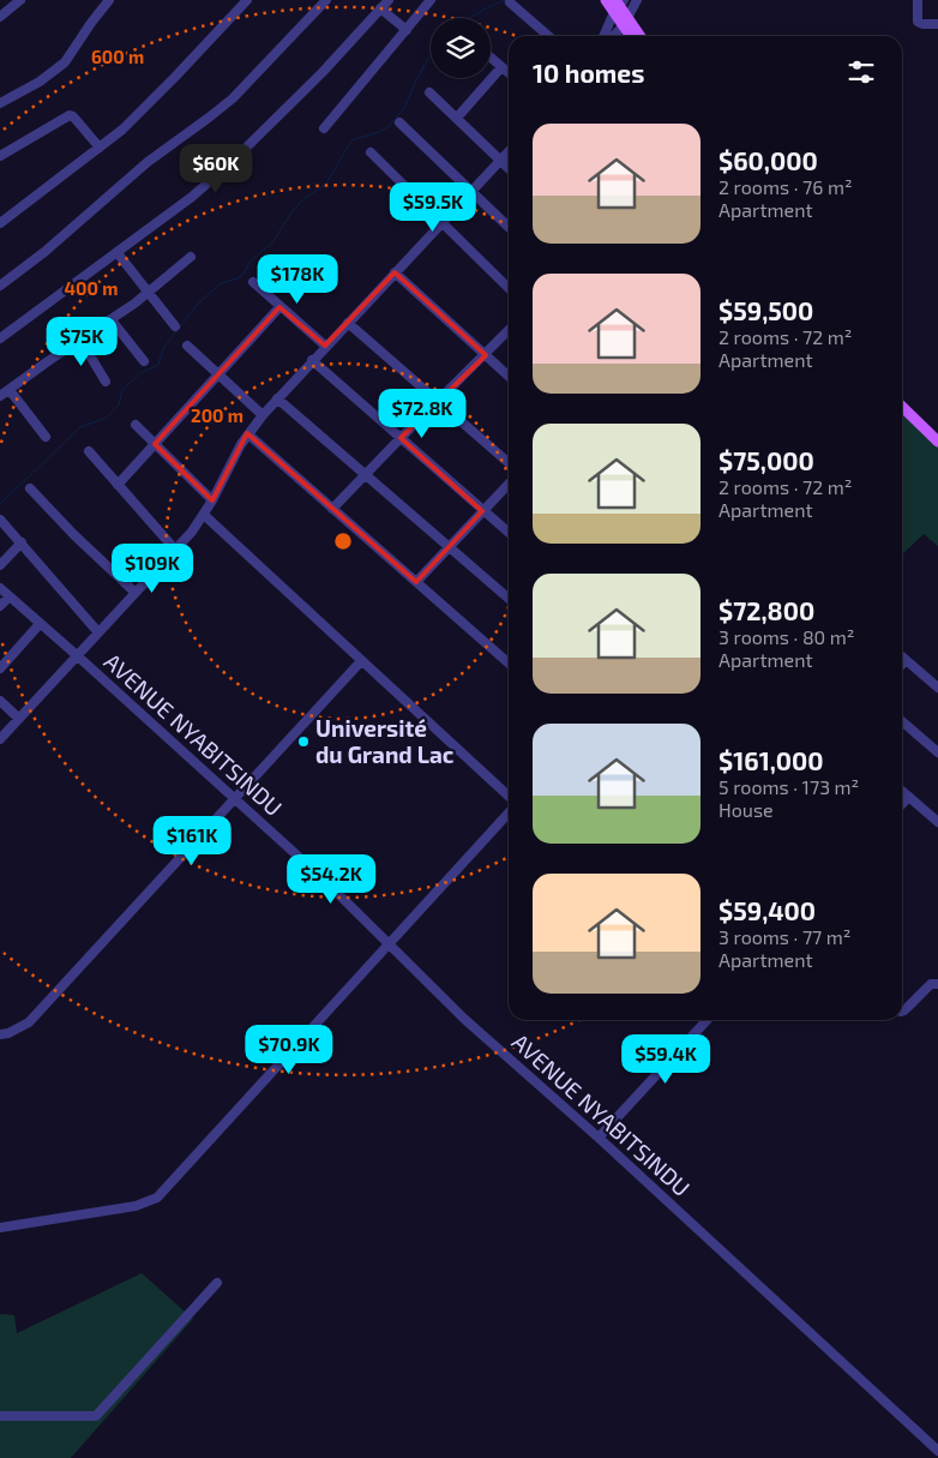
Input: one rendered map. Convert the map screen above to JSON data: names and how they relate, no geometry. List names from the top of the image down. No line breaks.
{"streets":{"street":["AVENUE NYABITSINDU"]},"places":["Université du Grand Lac"],"page":{"heading":"10 homes","list":[{"name":"$60,000","note":"2 rooms · 76 m² · Apartment"},{"name":"$59,500","note":"2 rooms · 72 m² · Apartment"},{"name":"$75,000","note":"2 rooms · 72 m² · Apartment"},{"name":"$72,800","note":"3 rooms · 80 m² · Apartment"},{"name":"$161,000","note":"5 rooms · 173 m² · House"},{"name":"$59,400","note":"3 rooms · 77 m² · Apartment"}],"price":["$60K","$59.5K","$178K","$75K","$72.8K","$109K","$161K","$54.2K","$70.9K","$59.4K"]},"rings":["600 m","400 m","200 m"]}
